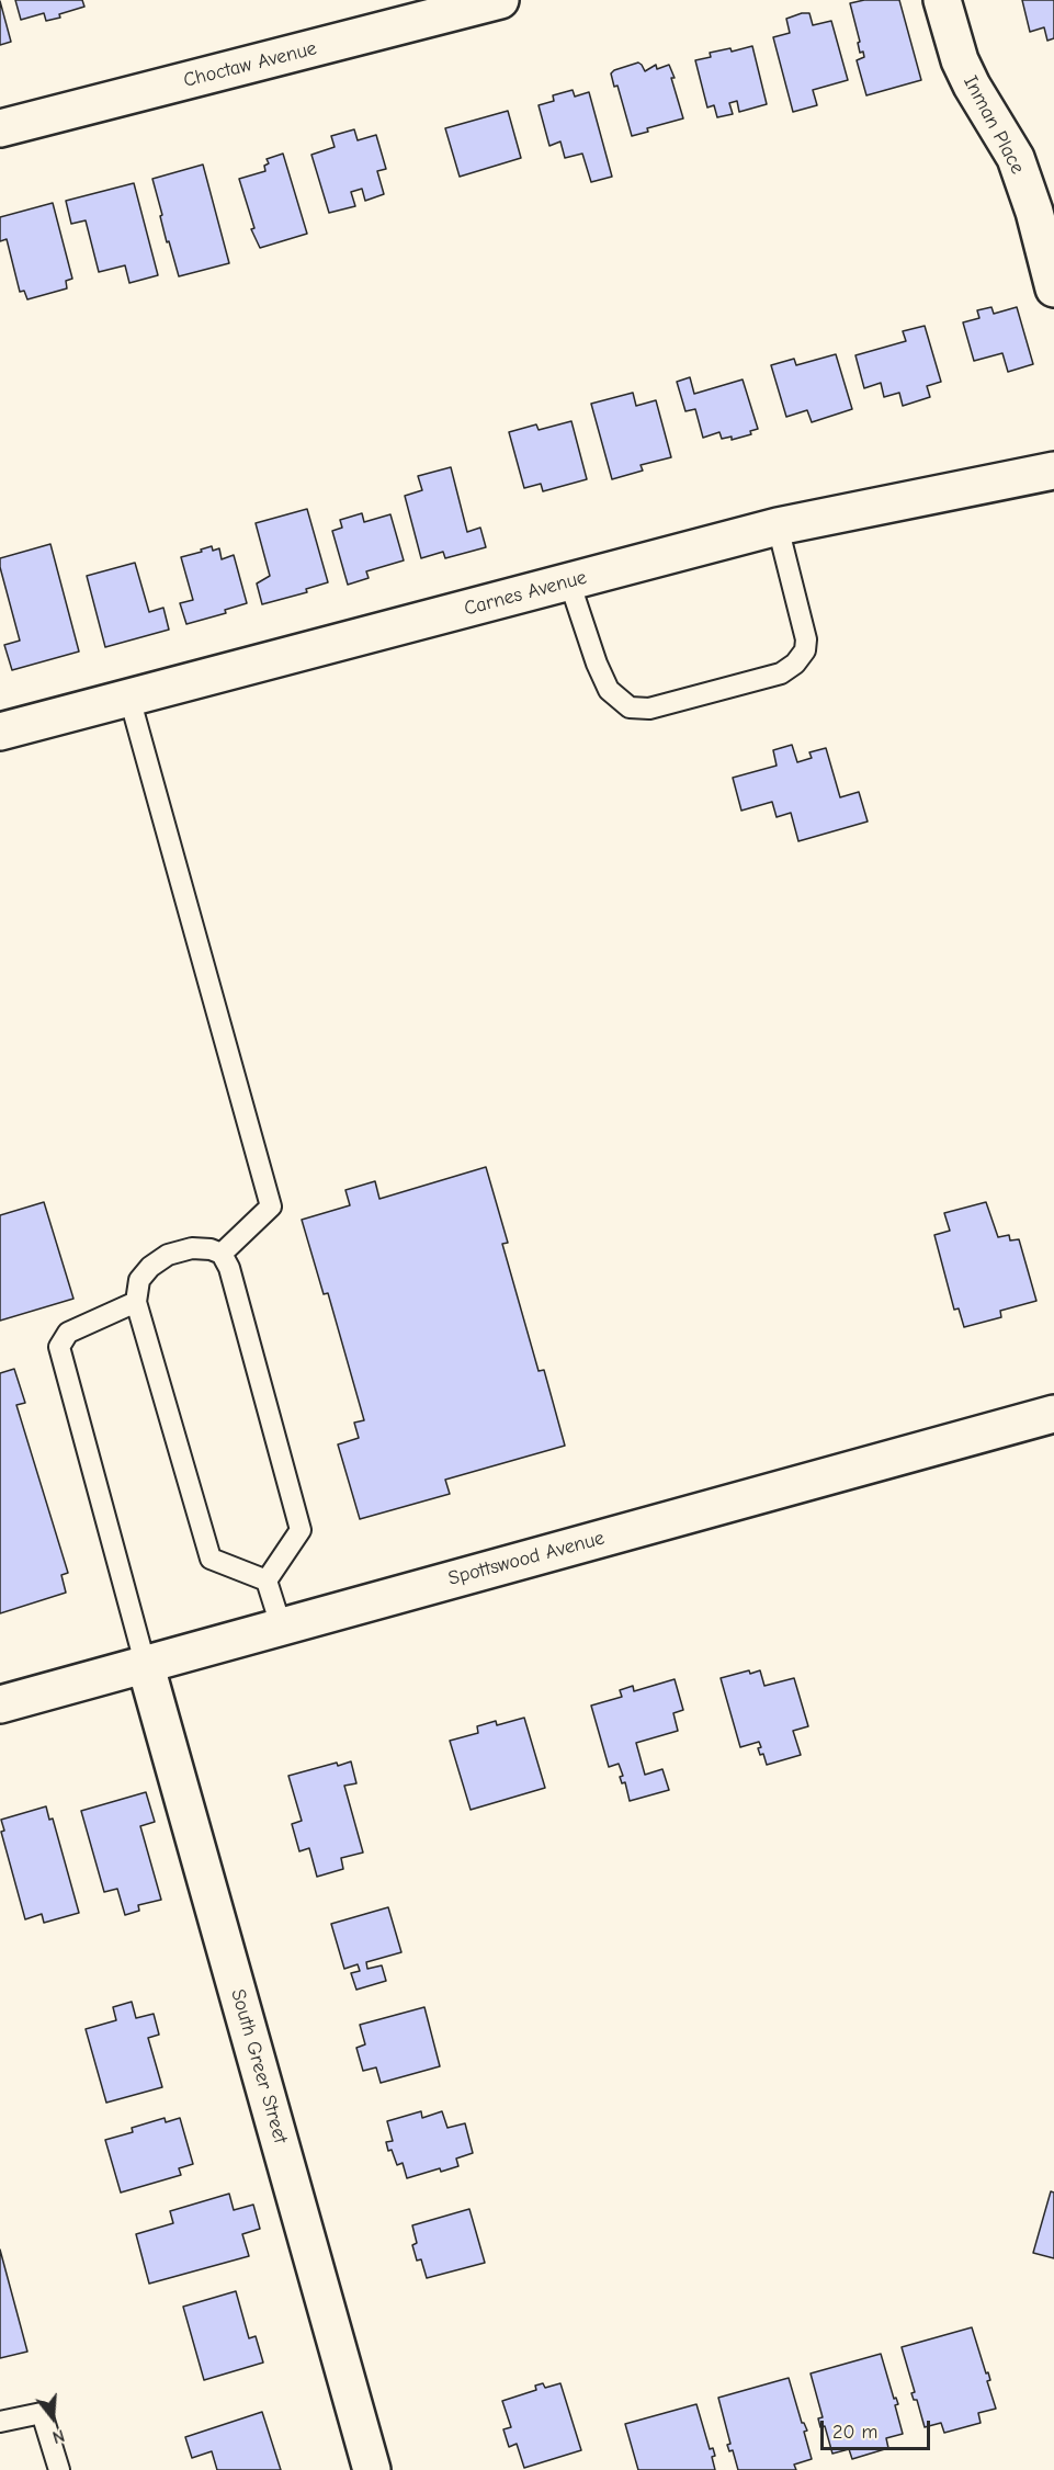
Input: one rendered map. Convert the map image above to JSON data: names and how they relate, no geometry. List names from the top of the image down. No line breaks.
{"streets":{"street":["Choctaw Avenue","Inman Place","Carnes Avenue","Spottswood Avenue","South Greer Street"]},"crossings":[["Spottswood Avenue","South Greer Street"]],"scale_bar":"20 m","north":"bottom"}
